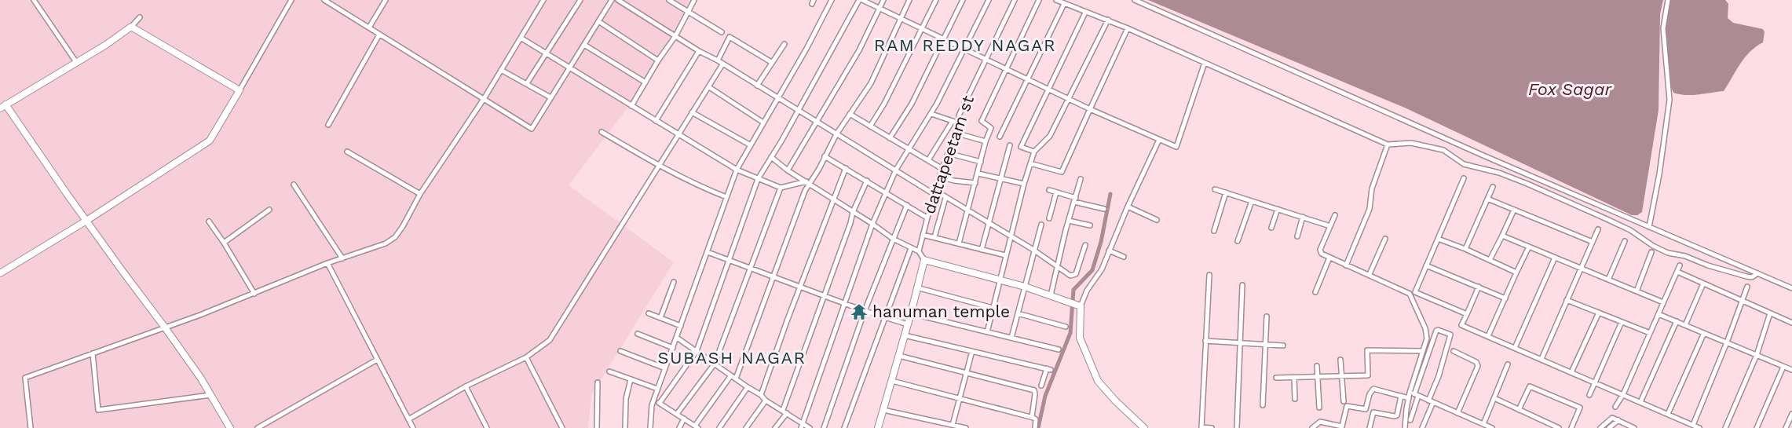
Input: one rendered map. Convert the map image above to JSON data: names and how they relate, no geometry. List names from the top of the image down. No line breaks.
{"streets":{"street":["dattapeetam st"]},"districts":["RAM REDDY NAGAR","SUBASH NAGAR"],"water":["Fox Sagar"],"places":{"temple":["hanuman temple"]}}
